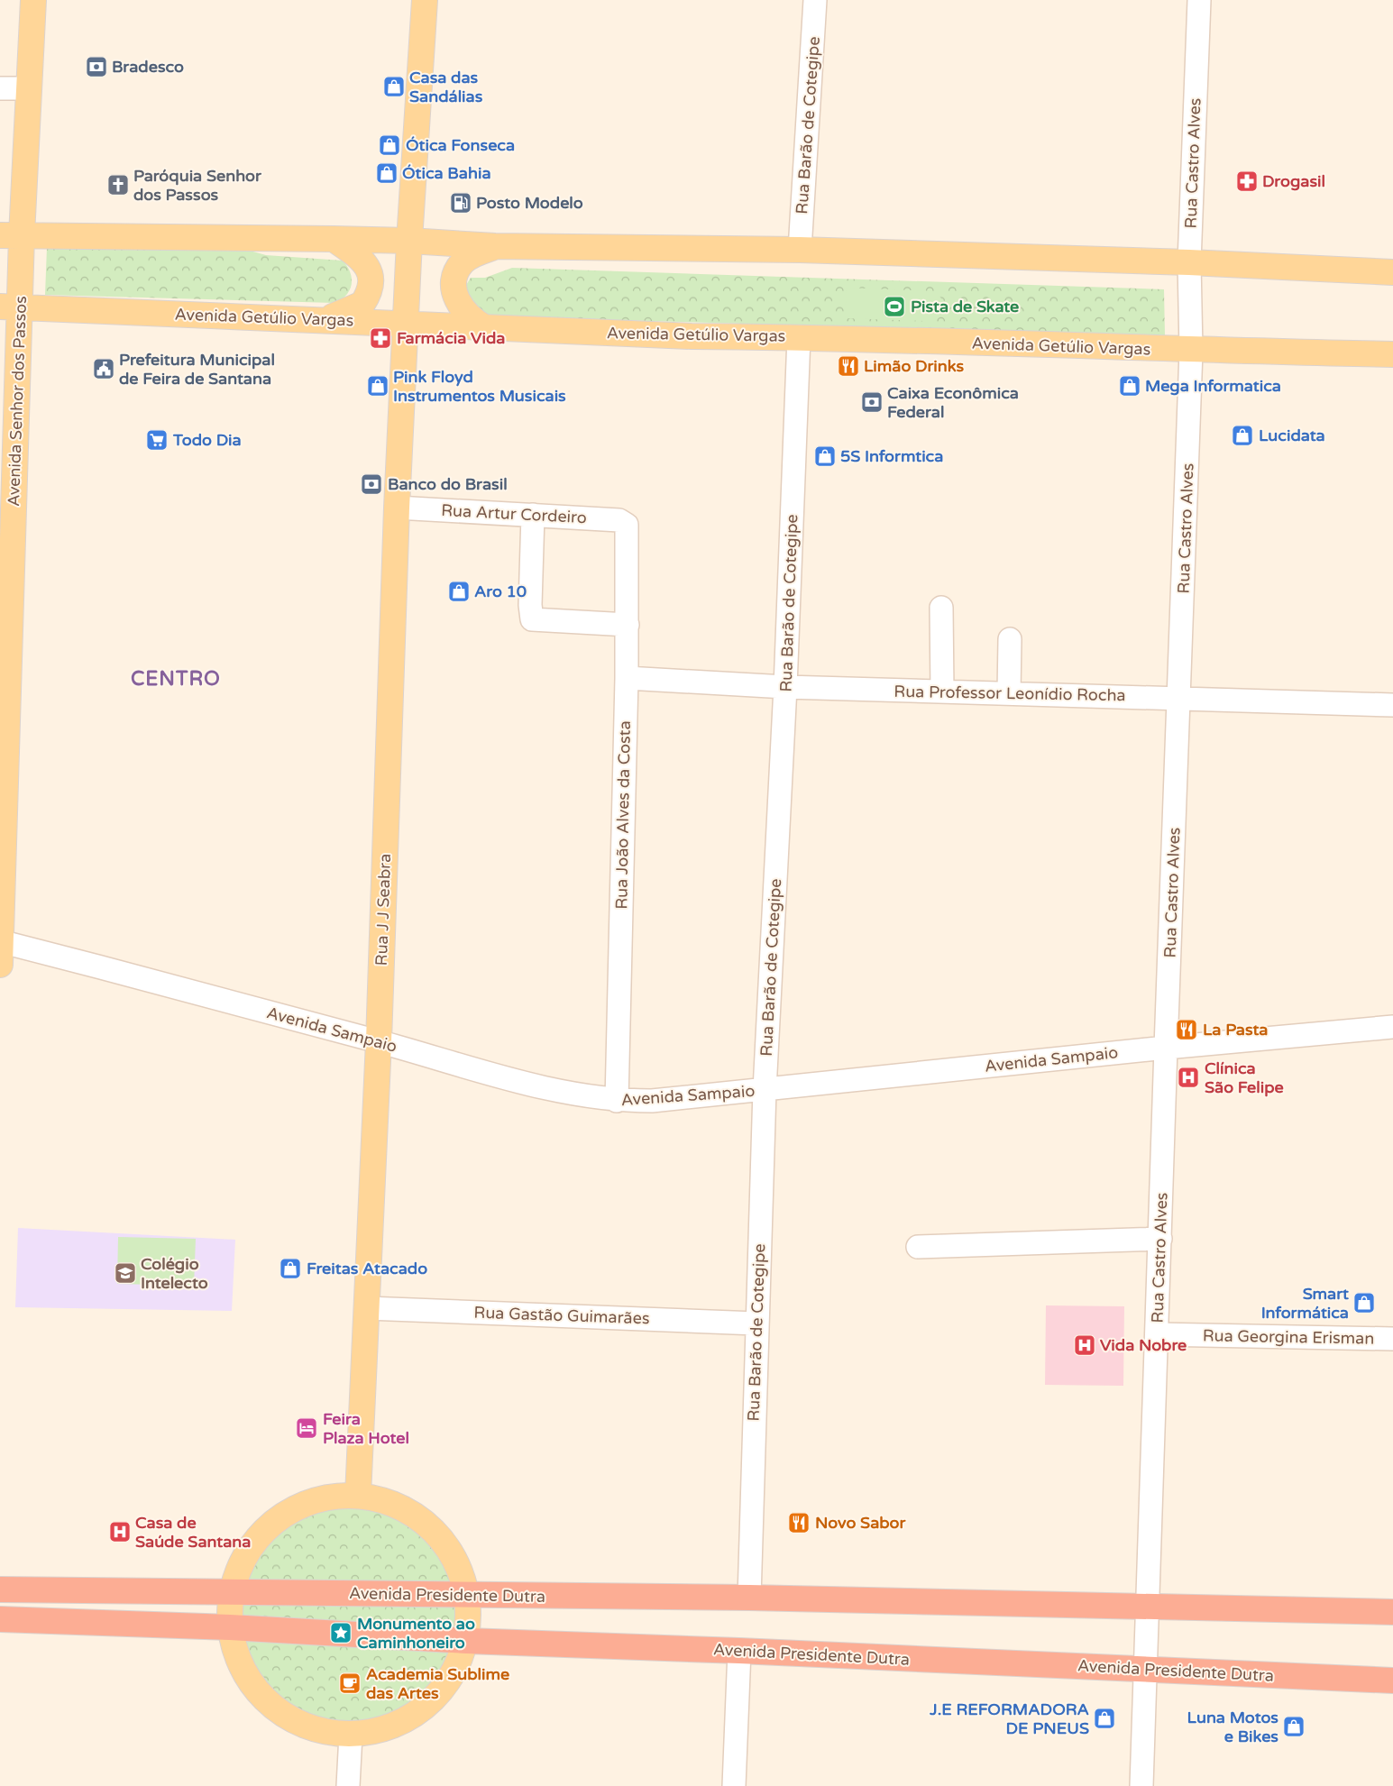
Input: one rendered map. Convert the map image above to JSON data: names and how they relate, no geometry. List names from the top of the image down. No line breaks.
{"streets":{"highway":["Avenida Presidente Dutra"],"main road":["Avenida Getúlio Vargas","Avenida Senhor dos Passos","Rua J J Seabra"],"street":["Rua Barão de Cotegipe","Rua Castro Alves","Rua Artur Cordeiro","Rua Professor Leonídio Rocha","Rua João Alves da Costa","Avenida Sampaio","Rua Gastão Guimarães","Rua Georgina Erisman"]},"crossings":[["Rua Barão de Cotegipe","Avenida Getúlio Vargas"],["Rua Barão de Cotegipe","Rua Professor Leonídio Rocha"],["Rua Barão de Cotegipe","Avenida Sampaio"],["Rua Barão de Cotegipe","Rua Gastão Guimarães"],["Rua Barão de Cotegipe","Avenida Presidente Dutra"],["Rua Castro Alves","Avenida Getúlio Vargas"],["Rua Castro Alves","Rua Professor Leonídio Rocha"],["Rua Castro Alves","Avenida Sampaio"],["Rua Castro Alves","Rua Georgina Erisman"],["Rua Castro Alves","Avenida Presidente Dutra"],["Avenida Getúlio Vargas","Avenida Senhor dos Passos"],["Avenida Getúlio Vargas","Rua J J Seabra"],["Avenida Senhor dos Passos","Avenida Sampaio"],["Rua Artur Cordeiro","Rua João Alves da Costa"],["Rua Artur Cordeiro","Rua J J Seabra"],["Rua Professor Leonídio Rocha","Rua João Alves da Costa"],["Rua João Alves da Costa","Avenida Sampaio"],["Rua J J Seabra","Avenida Sampaio"],["Rua J J Seabra","Rua Gastão Guimarães"]],"districts":["CENTRO"],"places":{"bank":["Bradesco","Caixa Econômica Federal","Banco do Brasil"],"shop":["Casa das Sandálias","Ótica Fonseca","Ótica Bahia","Pink Floyd Instrumentos Musicais","Mega Informatica","Lucidata","5S Informtica","Aro 10","Freitas Atacado","Smart Informática","J.E REFORMADORA DE PNEUS","Luna Motos e Bikes"],"pharmacy":["Drogasil","Farmácia Vida"],"church":["Paróquia Senhor dos Passos"],"fuel station":["Posto Modelo"],"sports":["Pista de Skate"],"restaurant":["Limão Drinks","La Pasta","Novo Sabor"],"public building":["Prefeitura Municipal de Feira de Santana"],"supermarket":["Todo Dia"],"hospital":["Clínica São Felipe","Vida Nobre","Casa de Saúde Santana"],"school or university":["Colégio Intelecto"],"hotel":["Feira Plaza Hotel"],"place":["Monumento ao Caminhoneiro"],"cafe":["Academia Sublime das Artes"]}}
